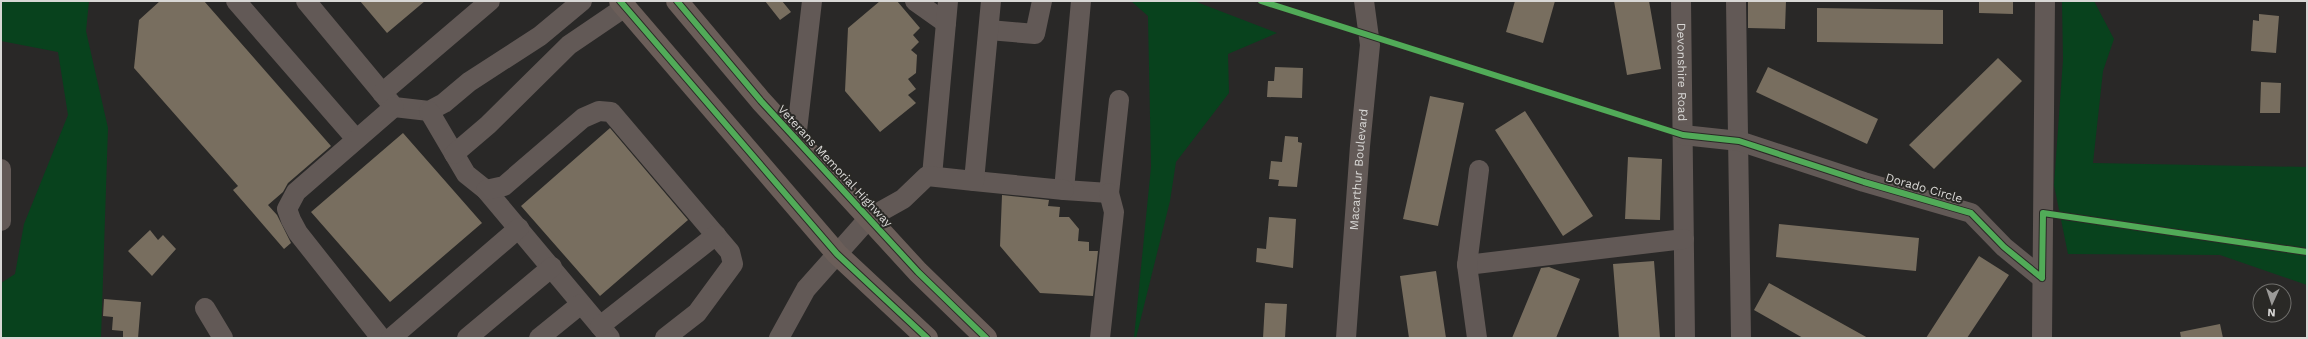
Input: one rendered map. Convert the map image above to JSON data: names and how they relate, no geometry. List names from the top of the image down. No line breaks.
{"streets":{"highway":["Veterans Memorial Highway"],"street":["Devonshire Road","Macarthur Boulevard","Dorado Circle"]},"crossings":[["Devonshire Road","Dorado Circle"]],"north":"bottom"}
